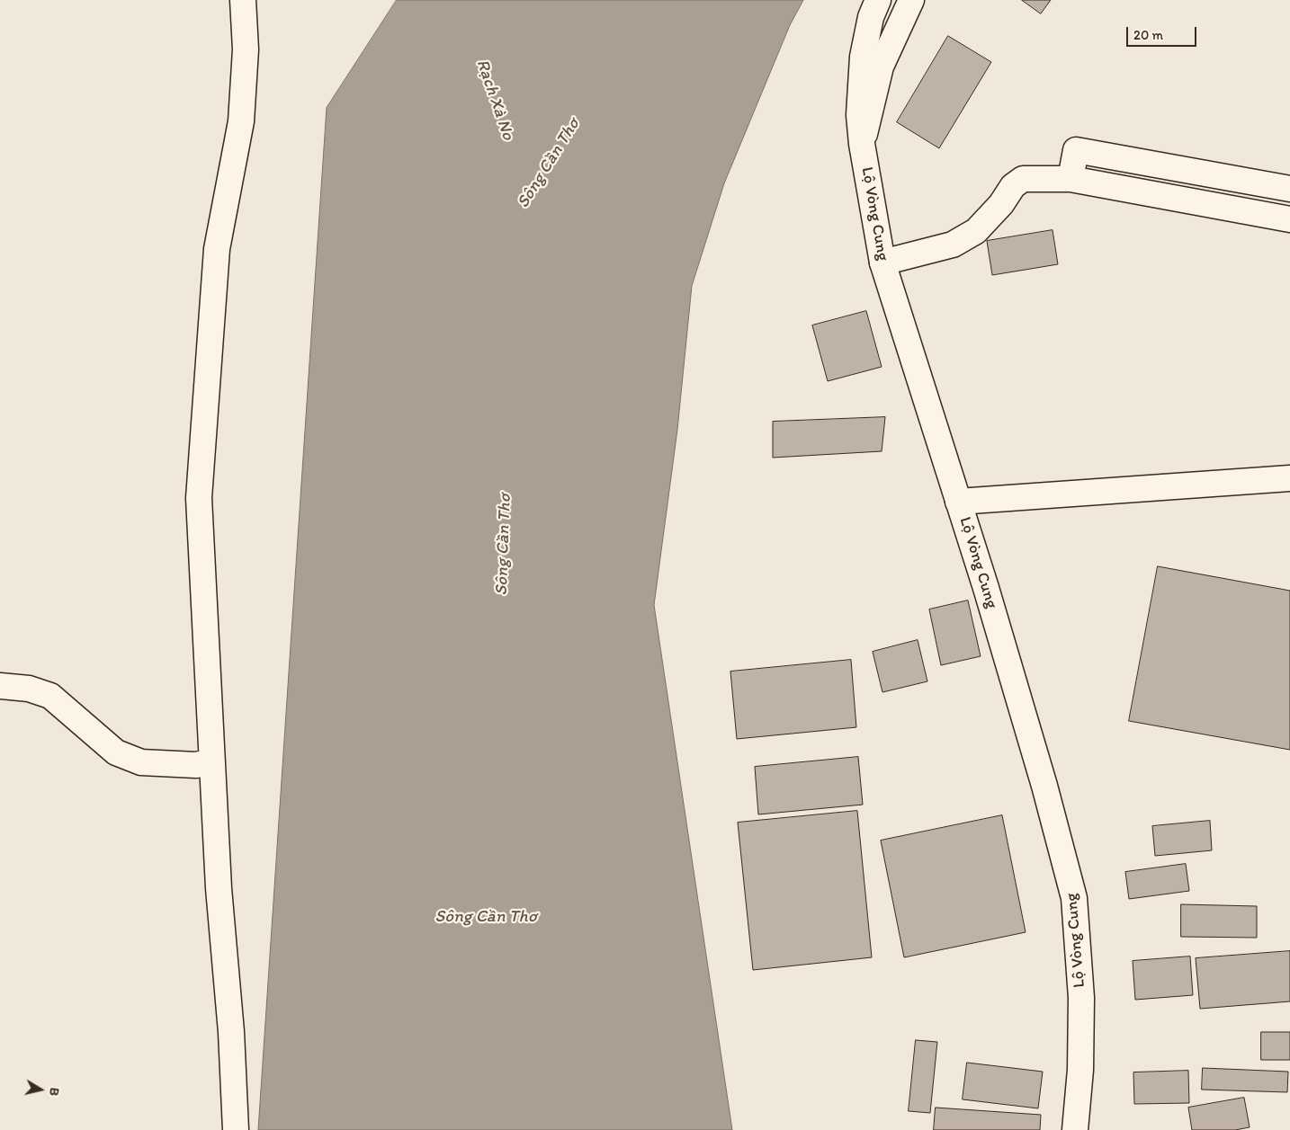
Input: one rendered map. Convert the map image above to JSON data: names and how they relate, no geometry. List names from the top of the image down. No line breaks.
{"streets":{"street":["Lộ Vòng Cung"]},"water":["Rạch Xà No","Sông Cần Thơ"],"scale_bar":"20 m","north":"right"}
